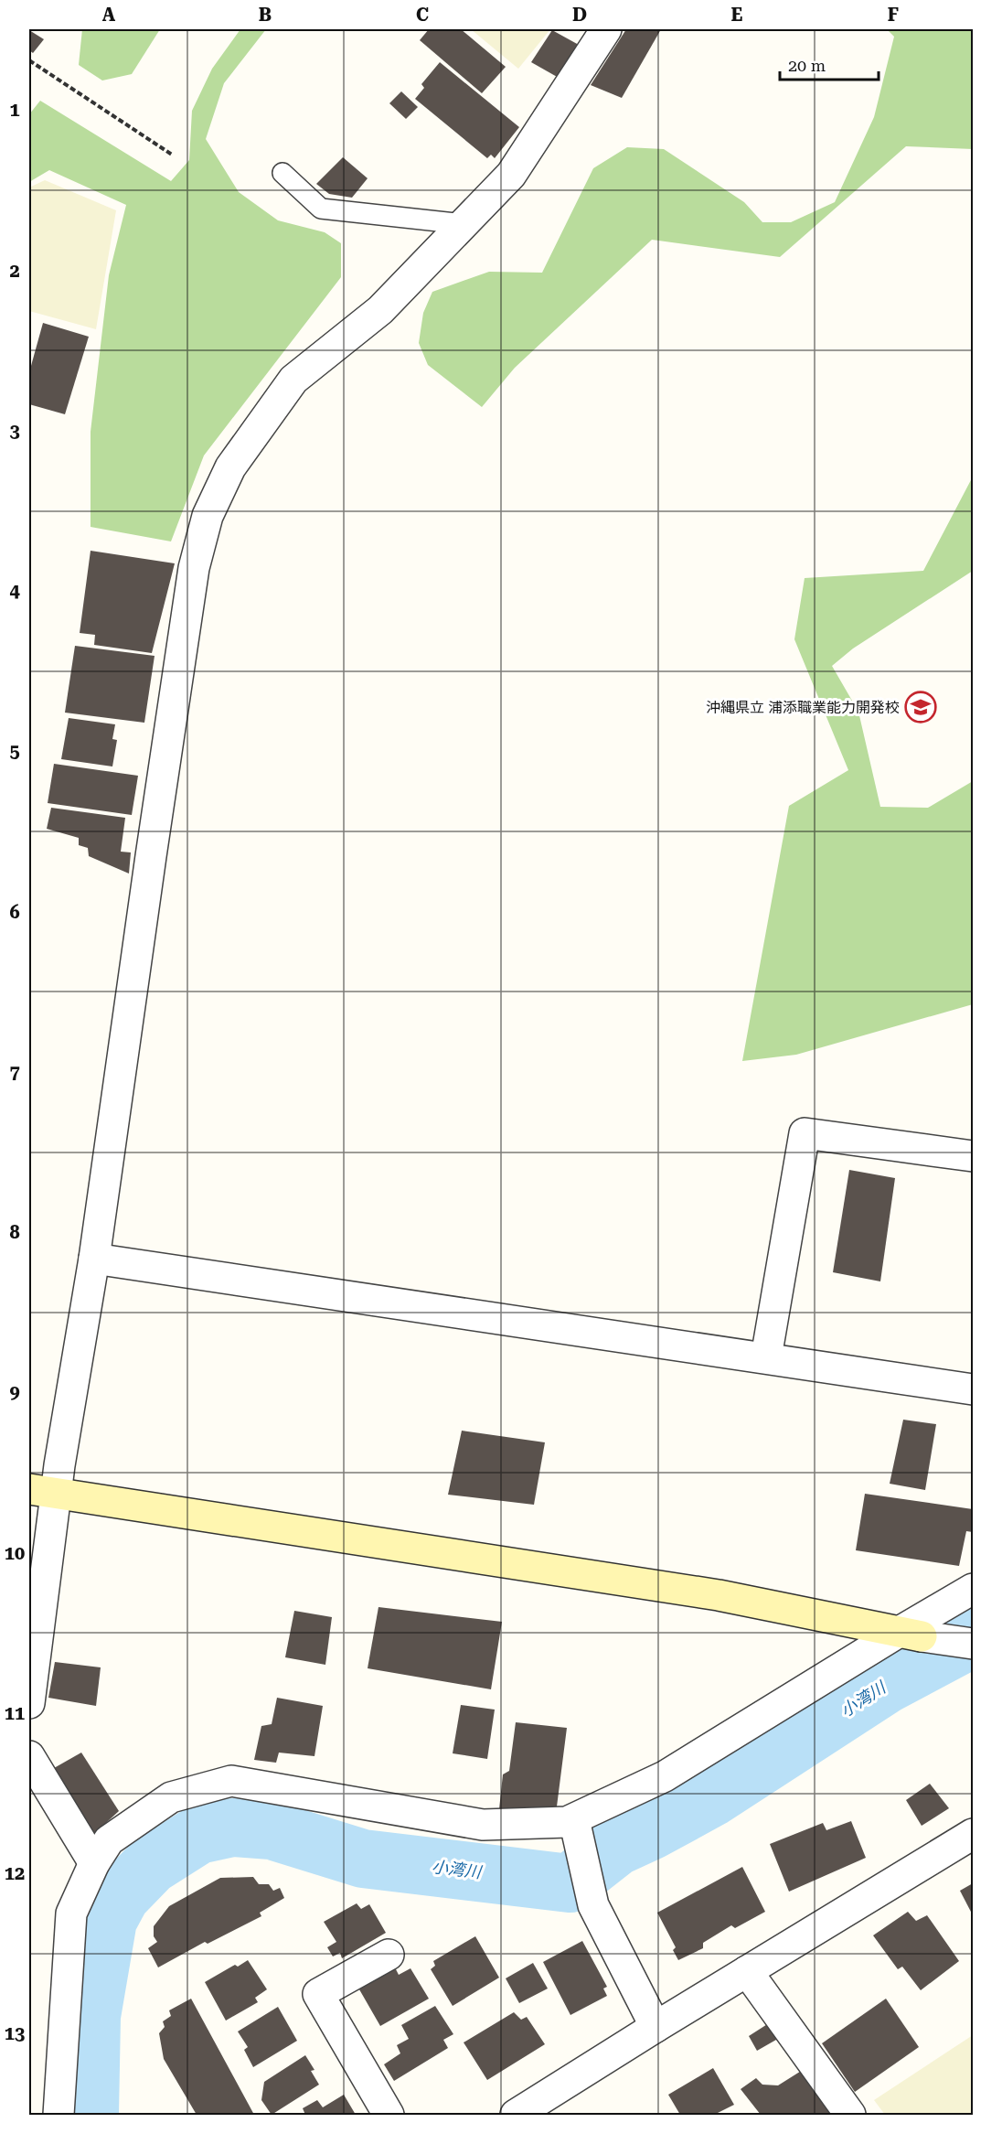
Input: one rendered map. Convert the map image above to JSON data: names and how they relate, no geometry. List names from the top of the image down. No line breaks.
{"water":["小湾川"],"places":{"school or university":["沖縄県立 浦添職業能力開発校"]},"scale_bar":"20 m","grid":{"columns":["A","B","C","D","E","F"],"rows":["1","2","3","4","5","6","7","8","9","10","11","12","13"]}}
